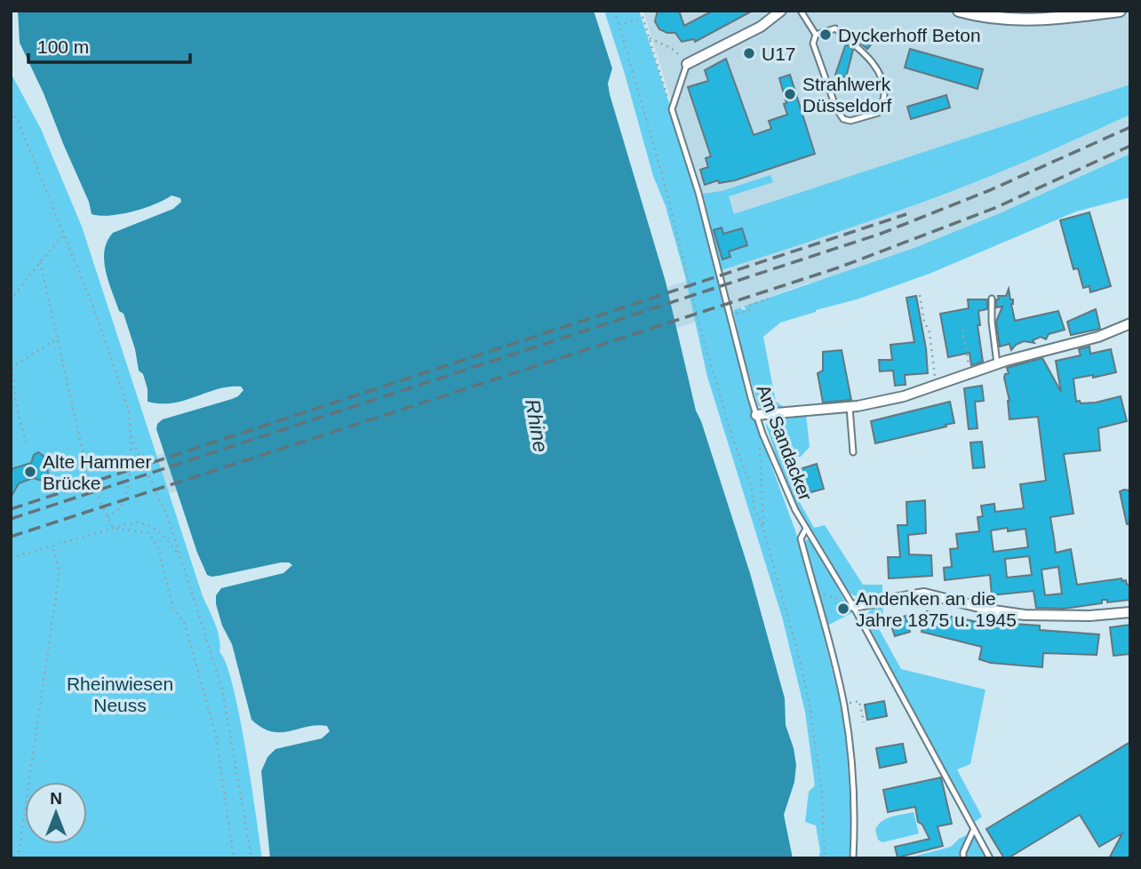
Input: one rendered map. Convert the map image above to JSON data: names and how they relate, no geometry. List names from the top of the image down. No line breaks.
{"streets":{"lane":["Am Sandacker"]},"water":["Rhine"],"parks":["Rheinwiesen Neuss"],"places":["Dyckerhoff Beton","U17","Strahlwerk Düsseldorf","Alte Hammer Brücke","Andenken an die Jahre 1875 u. 1945"],"scale_bar":"100 m","north":"top"}
